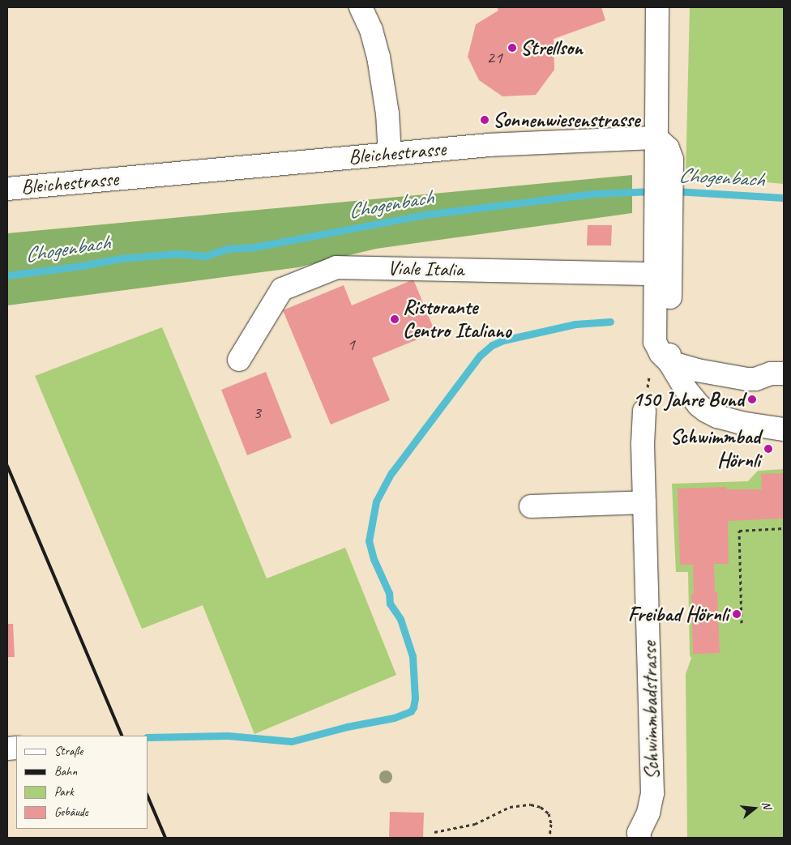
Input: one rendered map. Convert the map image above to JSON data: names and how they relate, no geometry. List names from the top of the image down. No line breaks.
{"streets":{"street":["Bleichestrasse","Viale Italia","Schwimmbadstrasse"]},"water":["Chogenbach"],"places":["Strellson","Sonnenwiesenstrasse","Ristorante Centro Italiano","150 Jahre Bund","Schwimmbad Hörnli","Freibad Hörnli"],"house_numbers":["21","1","3"],"legend":["Straße","Bahn","Park","Gebäude"],"north":"right"}
